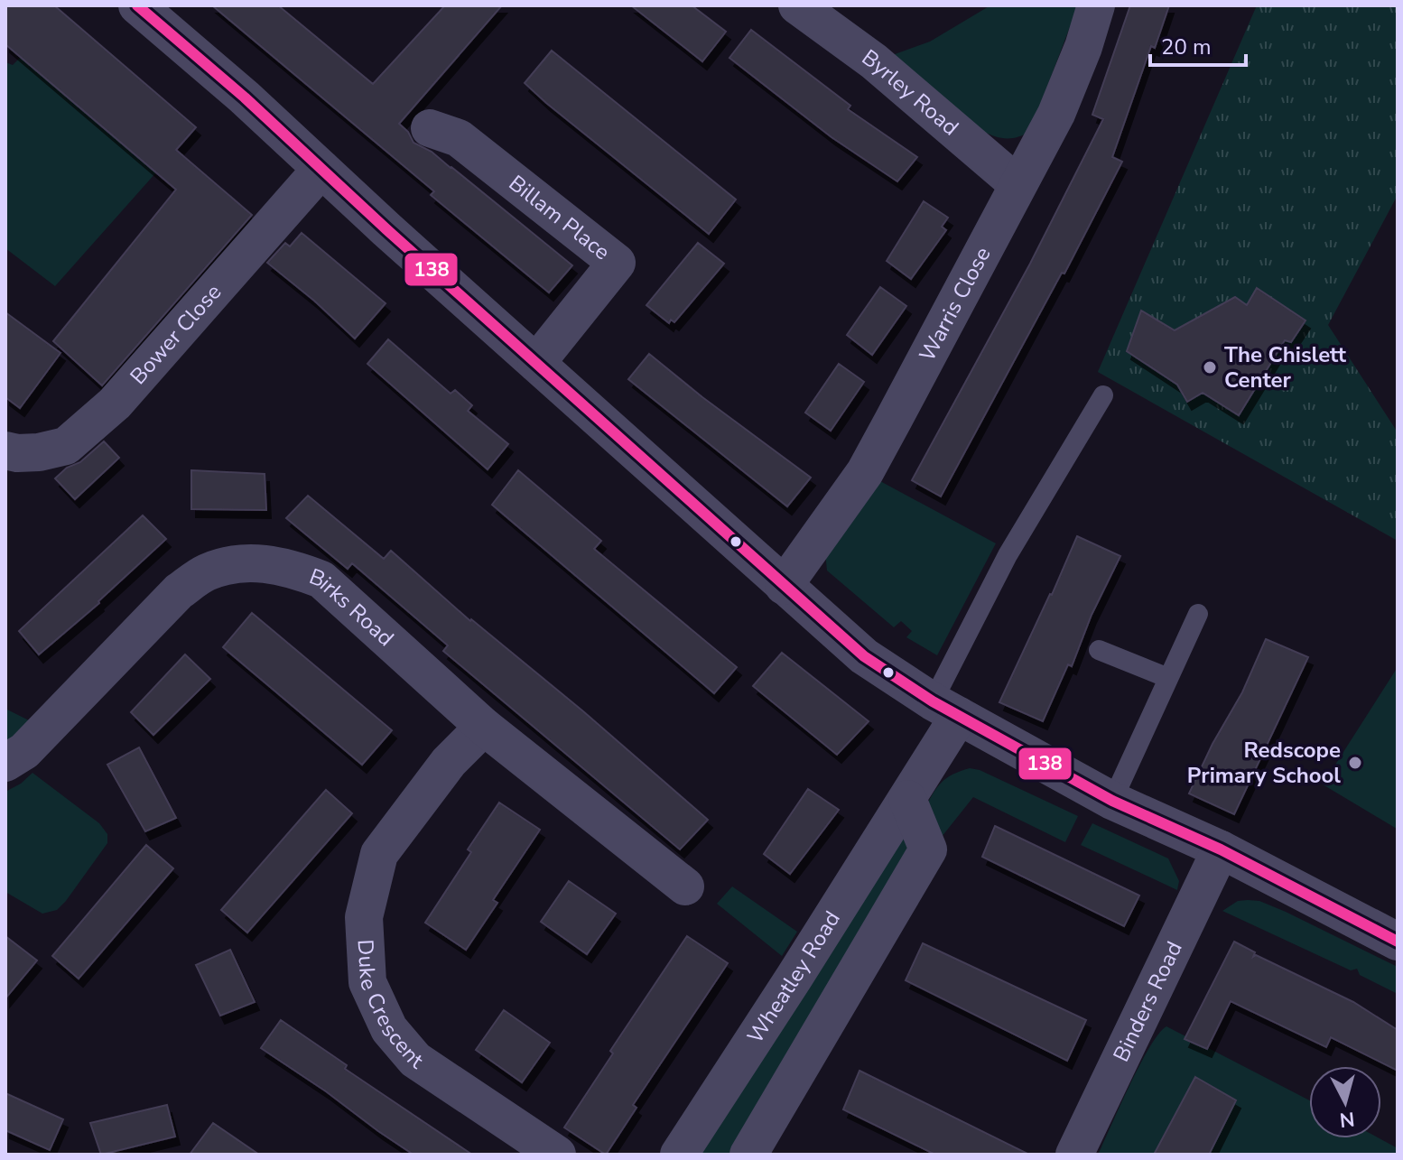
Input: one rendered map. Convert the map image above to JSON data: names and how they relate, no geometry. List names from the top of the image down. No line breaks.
{"streets":{"street":["Byrley Road","Billam Place","Warris Close","Bower Close","Birks Road","Wheatley Road","Duke Crescent","Binders Road"]},"crossings":[["Byrley Road","Warris Close"],["Birks Road","Duke Crescent"]],"places":["The Chislett Center","Redscope Primary School"],"lines":["transit line 138"],"scale_bar":"20 m","north":"bottom"}
